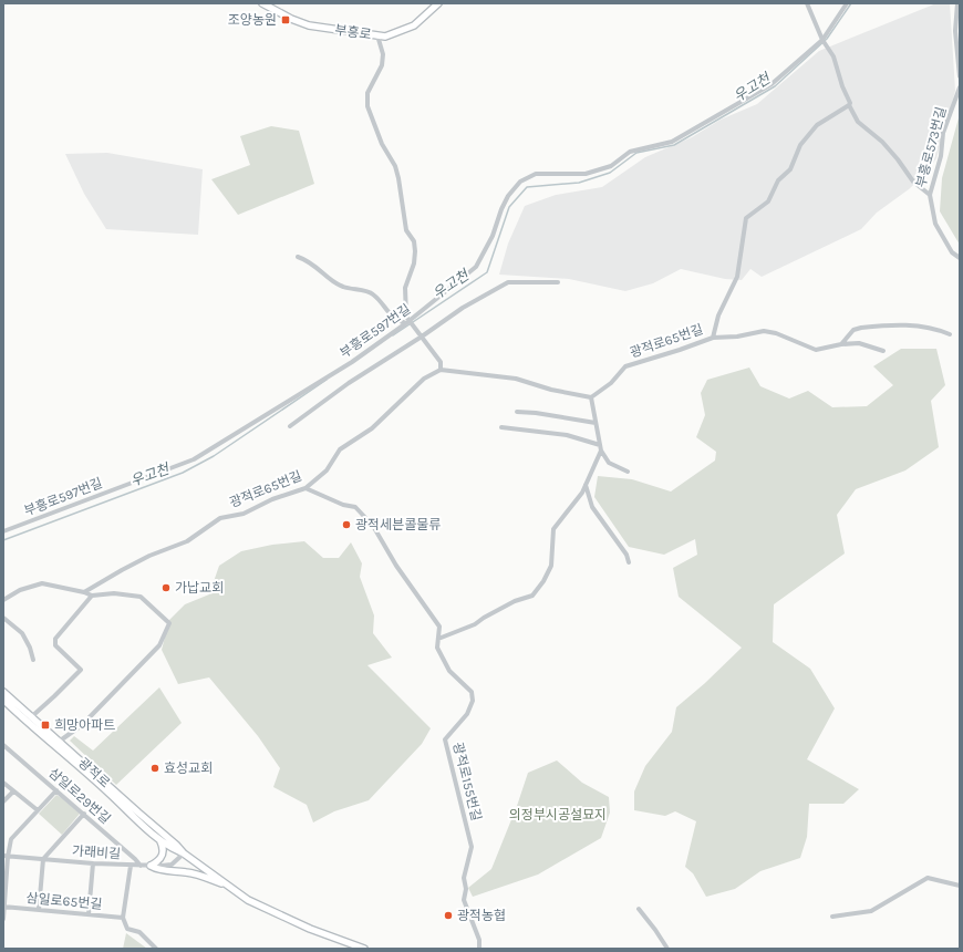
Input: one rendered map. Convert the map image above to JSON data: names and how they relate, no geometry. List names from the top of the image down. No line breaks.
{"streets":{"main road":["부흥로","광적로"],"street":["부흥로573번길","부흥로597번길","광적로65번길","광적로155번길","삼일로29번길","가래비길","삼일로65번길"]},"crossings":[["광적로65번길","광적로155번길"],["광적로","가래비길"],["삼일로29번길","가래비길"]],"water":["우고천"],"parks":["의정부시공설묘지"],"places":{"transit":["조양농원","희망아파트"],"other":["광적세븐콜물류","가납교회","효성교회","광적농협"]}}
